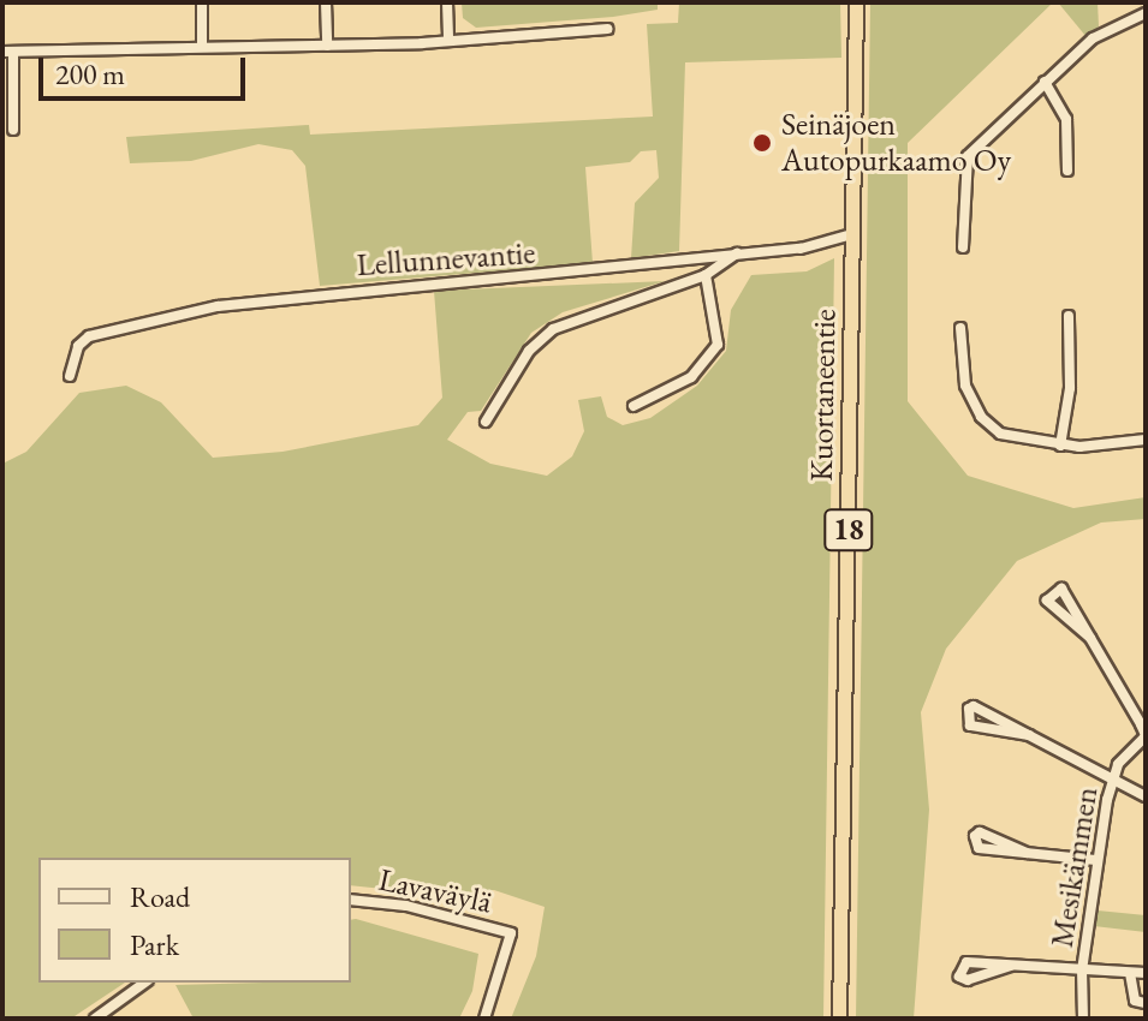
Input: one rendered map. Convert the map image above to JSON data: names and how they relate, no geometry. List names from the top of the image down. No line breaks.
{"streets":{"highway":["Kuortaneentie","18"],"street":["Lellunnevantie","Mesikämmen","Lavaväylä"]},"crossings":[["Lellunnevantie","Kuortaneentie"]],"places":["Seinäjoen Autopurkaamo Oy"],"legend":["Road","Park"],"scale_bar":"200 m"}
